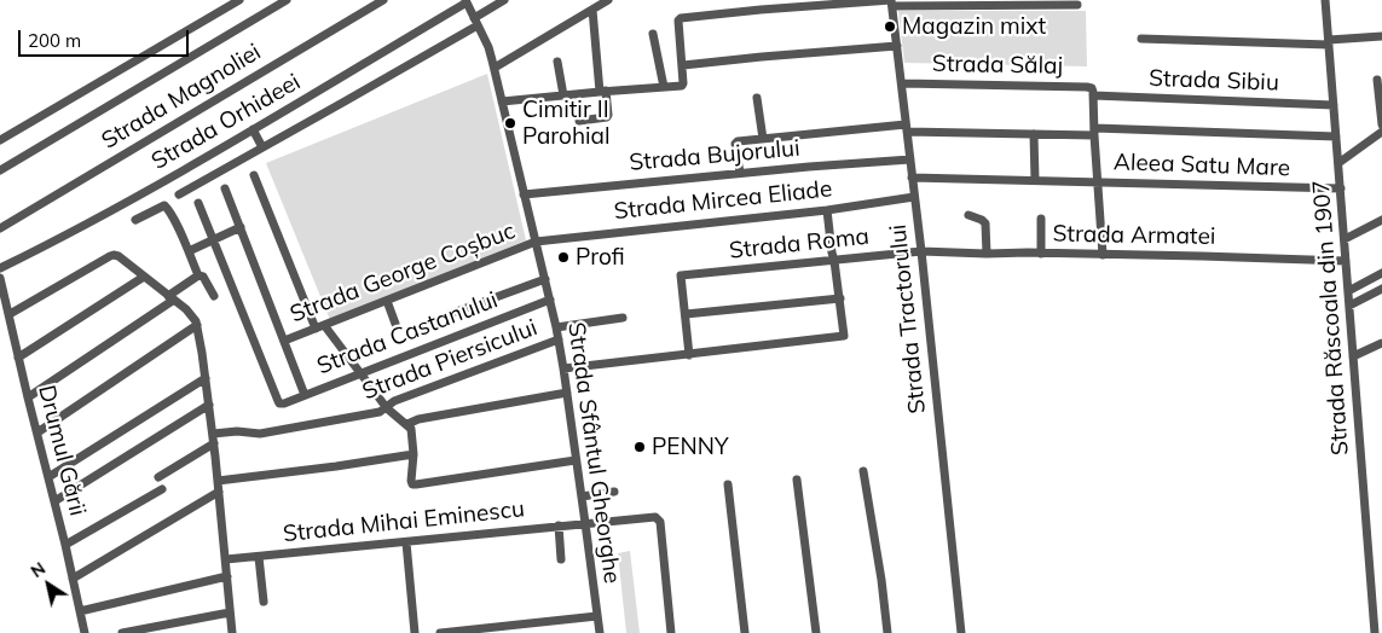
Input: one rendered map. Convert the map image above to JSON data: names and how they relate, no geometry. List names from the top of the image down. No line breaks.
{"streets":{"street":["Strada Sălaj","Strada Sibiu","Strada Magnoliei","Strada Orhideei","Strada Bujorului","Aleea Satu Mare","Strada Mircea Eliade","Strada Armatei","Strada Roma","Strada George Coșbuc","Strada Răscoala din 1907","Strada Tractorului","Strada Castanului","Strada Piersicului","Drumul Gării","Strada Sfântul Gheorghe","Strada Mihai Eminescu"]},"crossings":[["Strada Sălaj","Strada Sibiu"],["Strada Sălaj","Strada Tractorului"],["Strada Sibiu","Strada Răscoala din 1907"],["Strada Orhideei","Strada Sfântul Gheorghe"],["Strada Bujorului","Strada Tractorului"],["Strada Bujorului","Strada Sfântul Gheorghe"],["Aleea Satu Mare","Strada Răscoala din 1907"],["Aleea Satu Mare","Strada Tractorului"],["Strada Mircea Eliade","Strada George Coșbuc"],["Strada Mircea Eliade","Strada Tractorului"],["Strada Mircea Eliade","Strada Sfântul Gheorghe"],["Strada Armatei","Strada Roma"],["Strada Armatei","Strada Răscoala din 1907"],["Strada Armatei","Strada Tractorului"],["Strada Roma","Strada Tractorului"],["Strada George Coșbuc","Strada Sfântul Gheorghe"],["Strada Castanului","Strada Sfântul Gheorghe"],["Strada Piersicului","Strada Sfântul Gheorghe"],["Strada Sfântul Gheorghe","Strada Mihai Eminescu"]],"places":["Magazin mixt","Cimitir II Parohial","Profi","PENNY"],"scale_bar":"200 m","north":"top left"}
